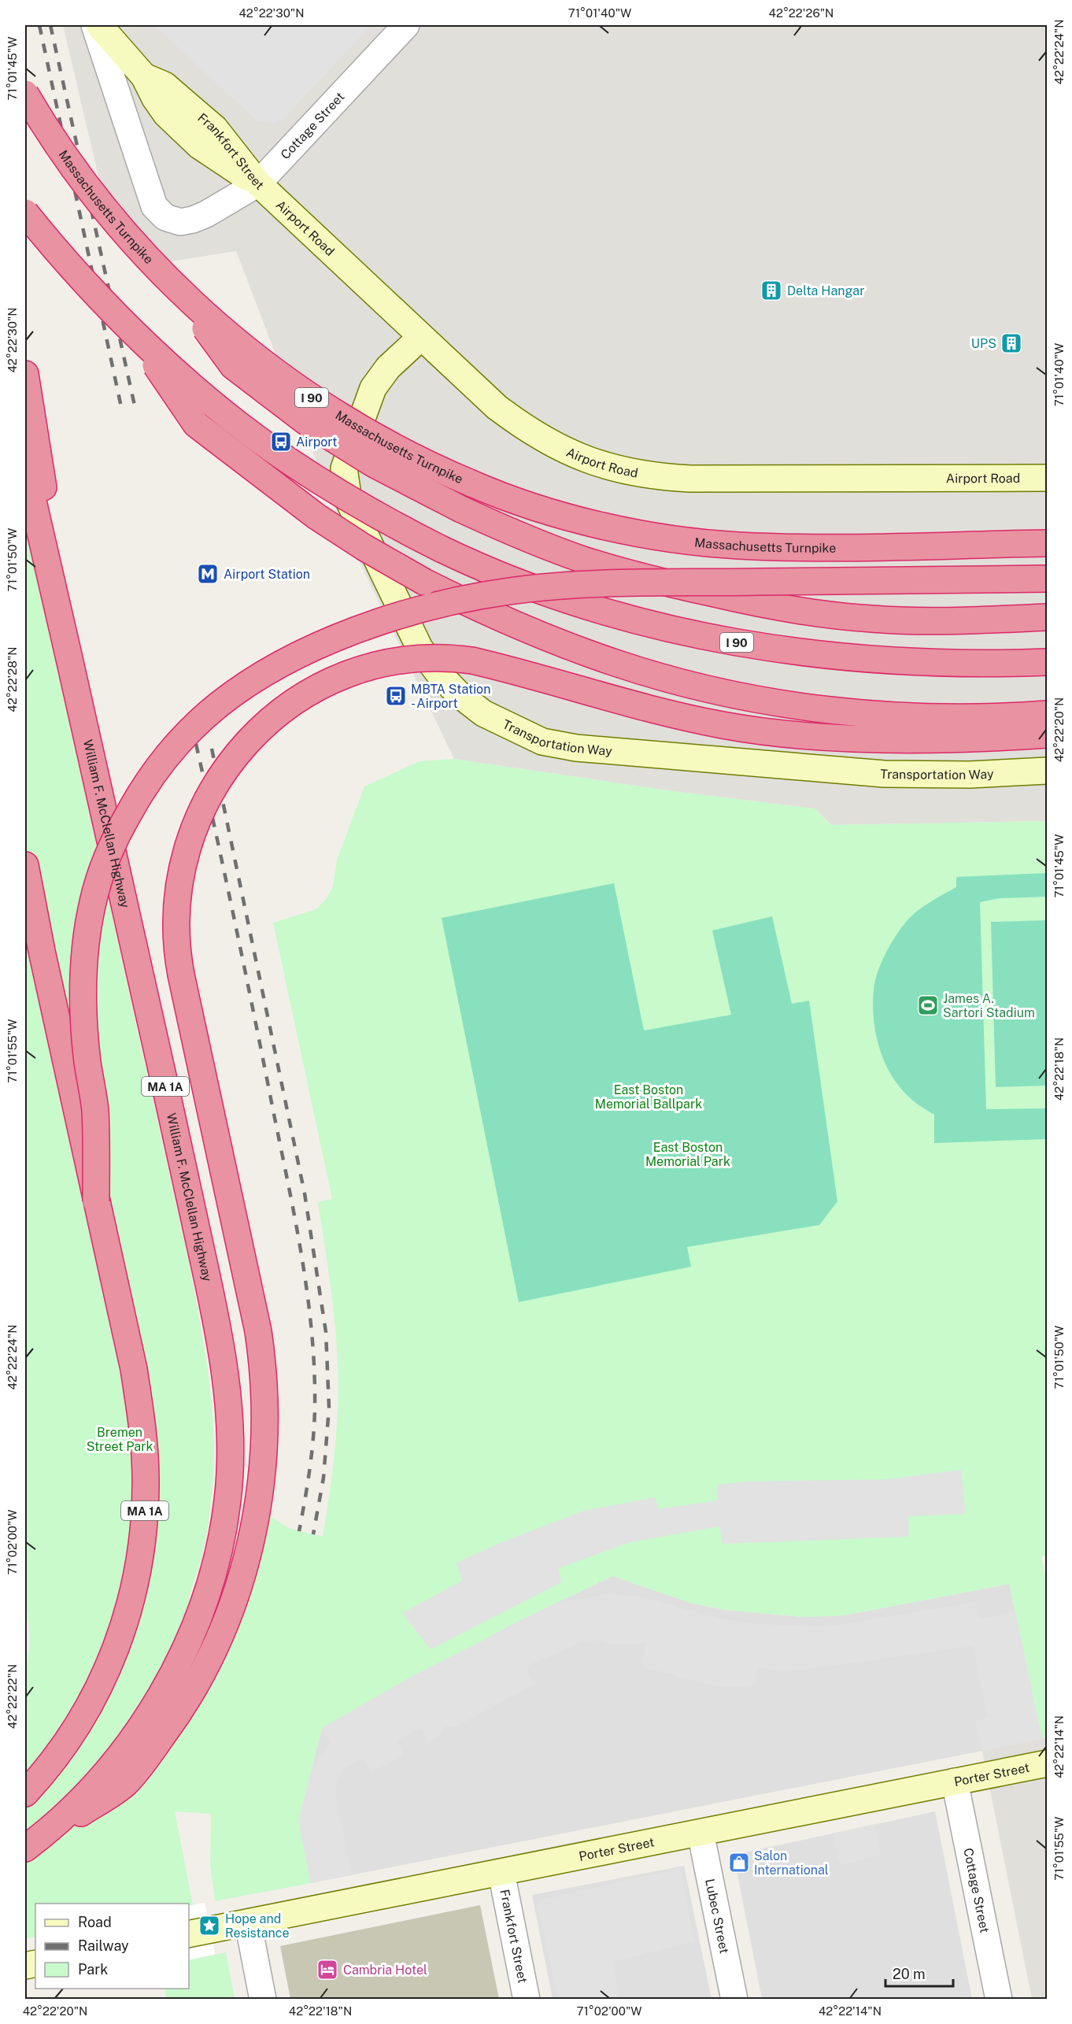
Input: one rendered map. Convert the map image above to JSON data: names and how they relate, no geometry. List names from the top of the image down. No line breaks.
{"streets":{"highway":["Massachusetts Turnpike","I 90","William F. McClellan Highway","MA 1A"],"main road":["Frankfort Street","Airport Road","Transportation Way","Porter Street"],"street":["Cottage Street","Lubec Street"]},"crossings":[["Cottage Street","Frankfort Street"],["Cottage Street","Airport Road"],["Cottage Street","Porter Street"],["Frankfort Street","Airport Road"],["Frankfort Street","Porter Street"],["Airport Road","Transportation Way"],["Porter Street","Lubec Street"]],"parks":["East Boston Memorial Ballpark","East Boston Memorial Park","Bremen Street Park"],"places":{"building":["Delta Hangar","UPS"],"bus stop":["Airport","MBTA Station - Airport"],"metro station":["Airport Station"],"sports":["James A. Sartori Stadium"],"shop":["Salon International"],"place":["Hope and Resistance"],"hotel":["Cambria Hotel"]},"legend":["Road","Railway","Park"],"scale_bar":"20 m","coordinates":["42°22'30\"N","71°01'40\"W","42°22'26\"N","42°22'24\"N","71°01'45\"W","71°01'50\"W","42°22'28\"N","42°22'20\"N","71°01'55\"W","42°22'18\"N","71°02'00\"W","42°22'22\"N","42°22'14\"N"]}
